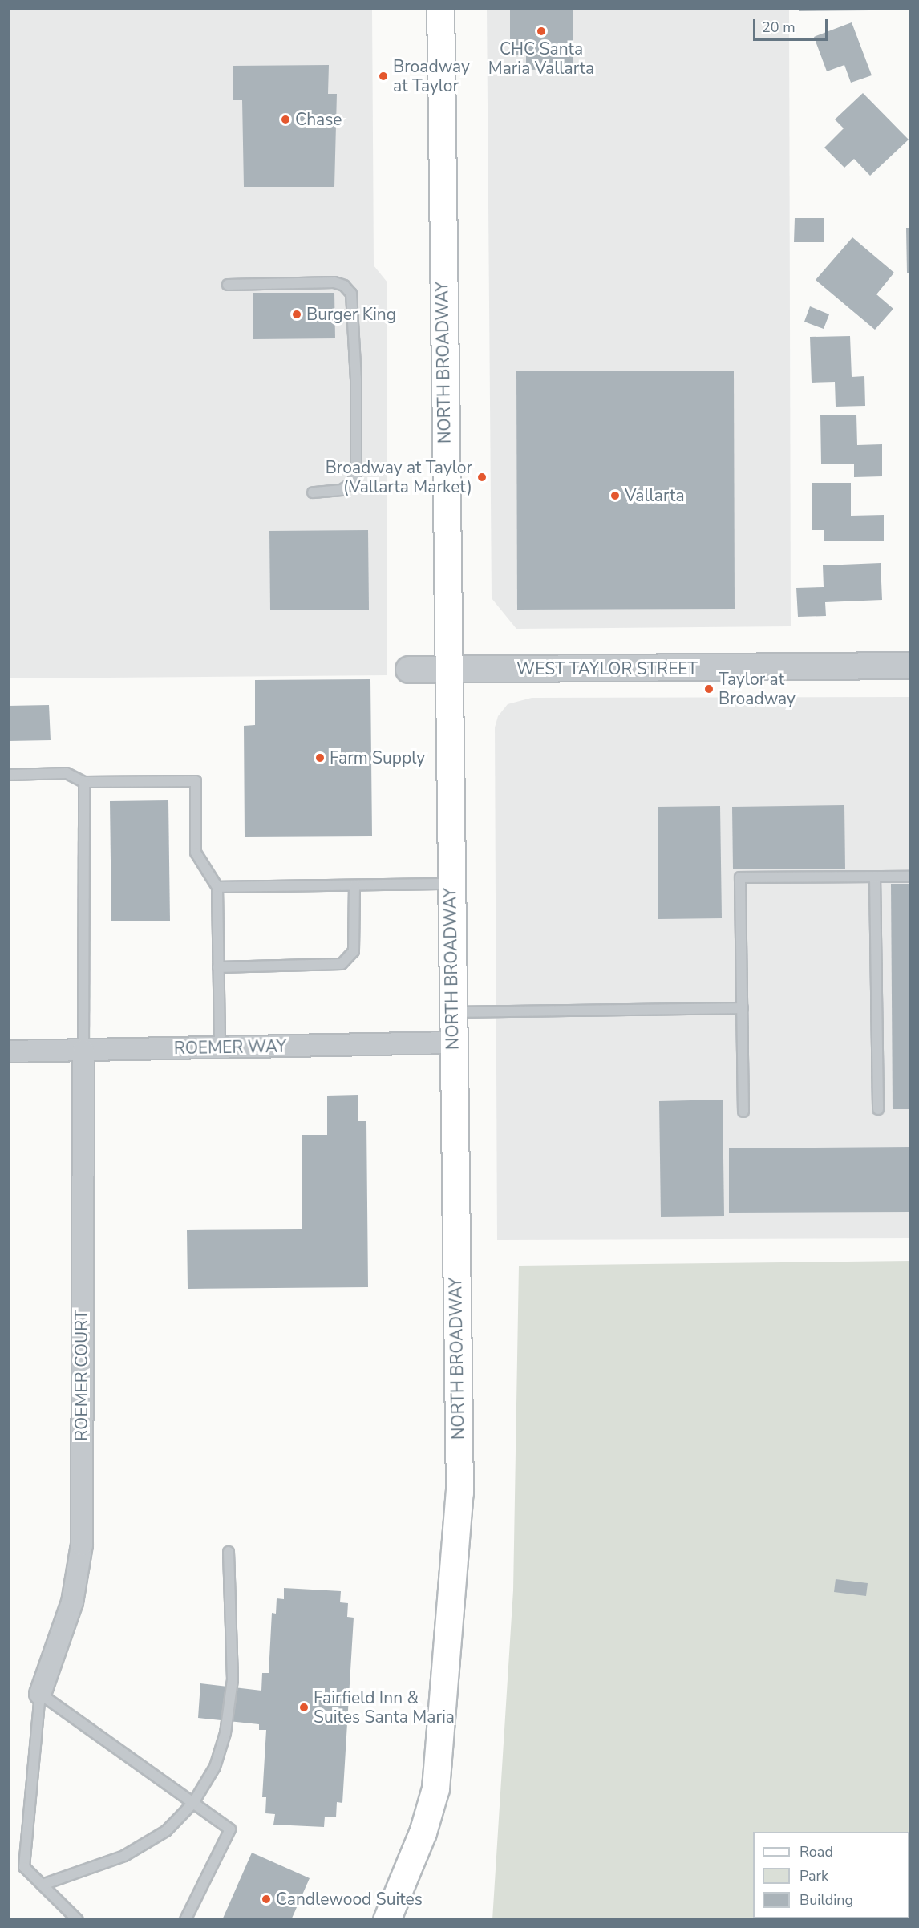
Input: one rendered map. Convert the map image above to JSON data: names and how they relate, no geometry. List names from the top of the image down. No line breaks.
{"streets":{"main road":["NORTH BROADWAY"],"street":["WEST TAYLOR STREET","ROEMER WAY","ROEMER COURT"]},"crossings":[["NORTH BROADWAY","WEST TAYLOR STREET"],["NORTH BROADWAY","ROEMER WAY"],["ROEMER WAY","ROEMER COURT"]],"places":["CHC Santa Maria Vallarta","Broadway at Taylor","Chase","Burger King","Broadway at Taylor (Vallarta Market)","Vallarta","Taylor at Broadway","Farm Supply","Fairfield Inn & Suites Santa Maria","Candlewood Suites"],"legend":["Road","Park","Building"],"scale_bar":"20 m"}
